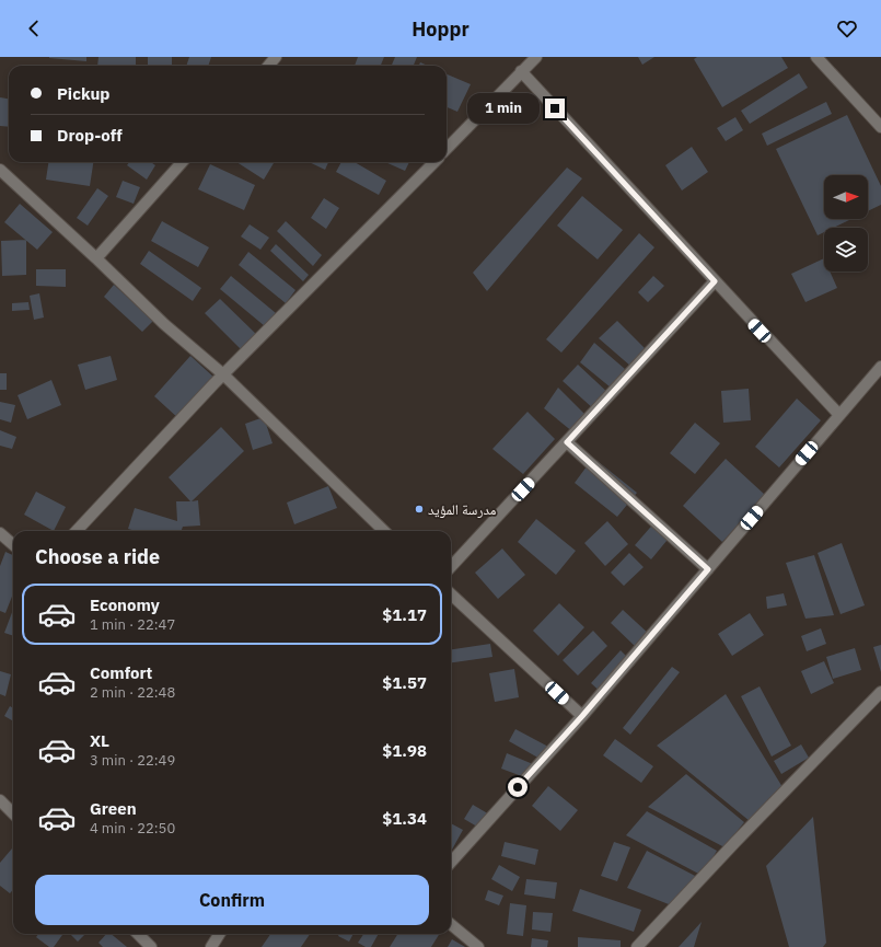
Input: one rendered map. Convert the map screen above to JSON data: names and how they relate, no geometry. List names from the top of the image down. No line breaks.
{"places":["مدرسة المؤيد"],"north":"right","page":{"header":"Hoppr","banner":["Pickup","Drop-off"],"bubble":"1 min","heading":"Choose a ride","list":[{"name":"Economy","note":"1 min · 22:47","value":"$1.17"},{"name":"Comfort","note":"2 min · 22:48","value":"$1.57"},{"name":"XL","note":"3 min · 22:49","value":"$1.98"},{"name":"Green","note":"4 min · 22:50","value":"$1.34"}],"buttons":"Confirm"}}
